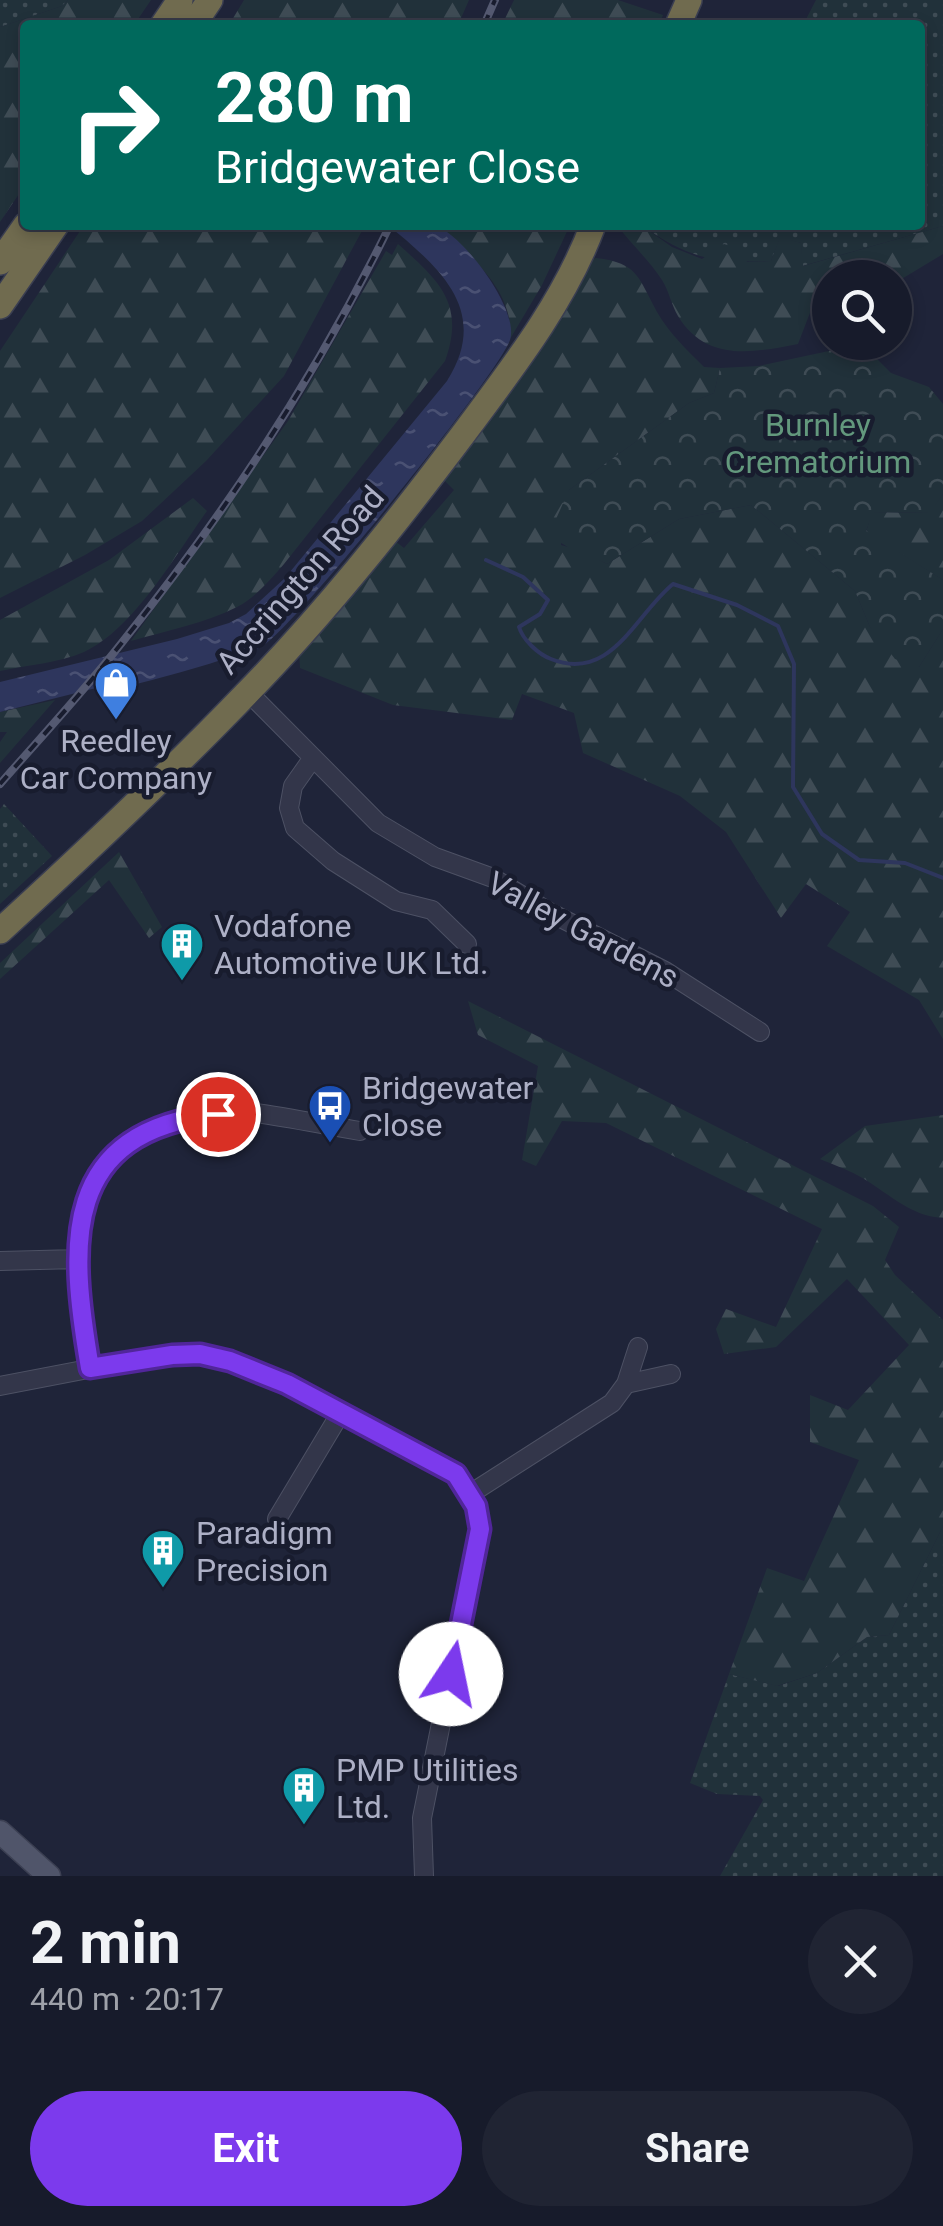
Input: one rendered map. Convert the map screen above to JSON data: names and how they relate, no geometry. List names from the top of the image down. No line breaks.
{"streets":{"highway":["Accrington Road"],"street":["Valley Gardens"]},"crossings":[["Accrington Road","Valley Gardens"]],"parks":["Burnley Crematorium"],"places":{"shop":["Reedley Car Company"],"building":["Vodafone Automotive UK Ltd.","Paradigm Precision","PMP Utilities Ltd."],"bus stop":["Bridgewater Close"]},"page":{"turn":["280 m","Bridgewater Close"],"heading":["2 min","440 m · 20:17"],"buttons":["Exit","Share"]}}
